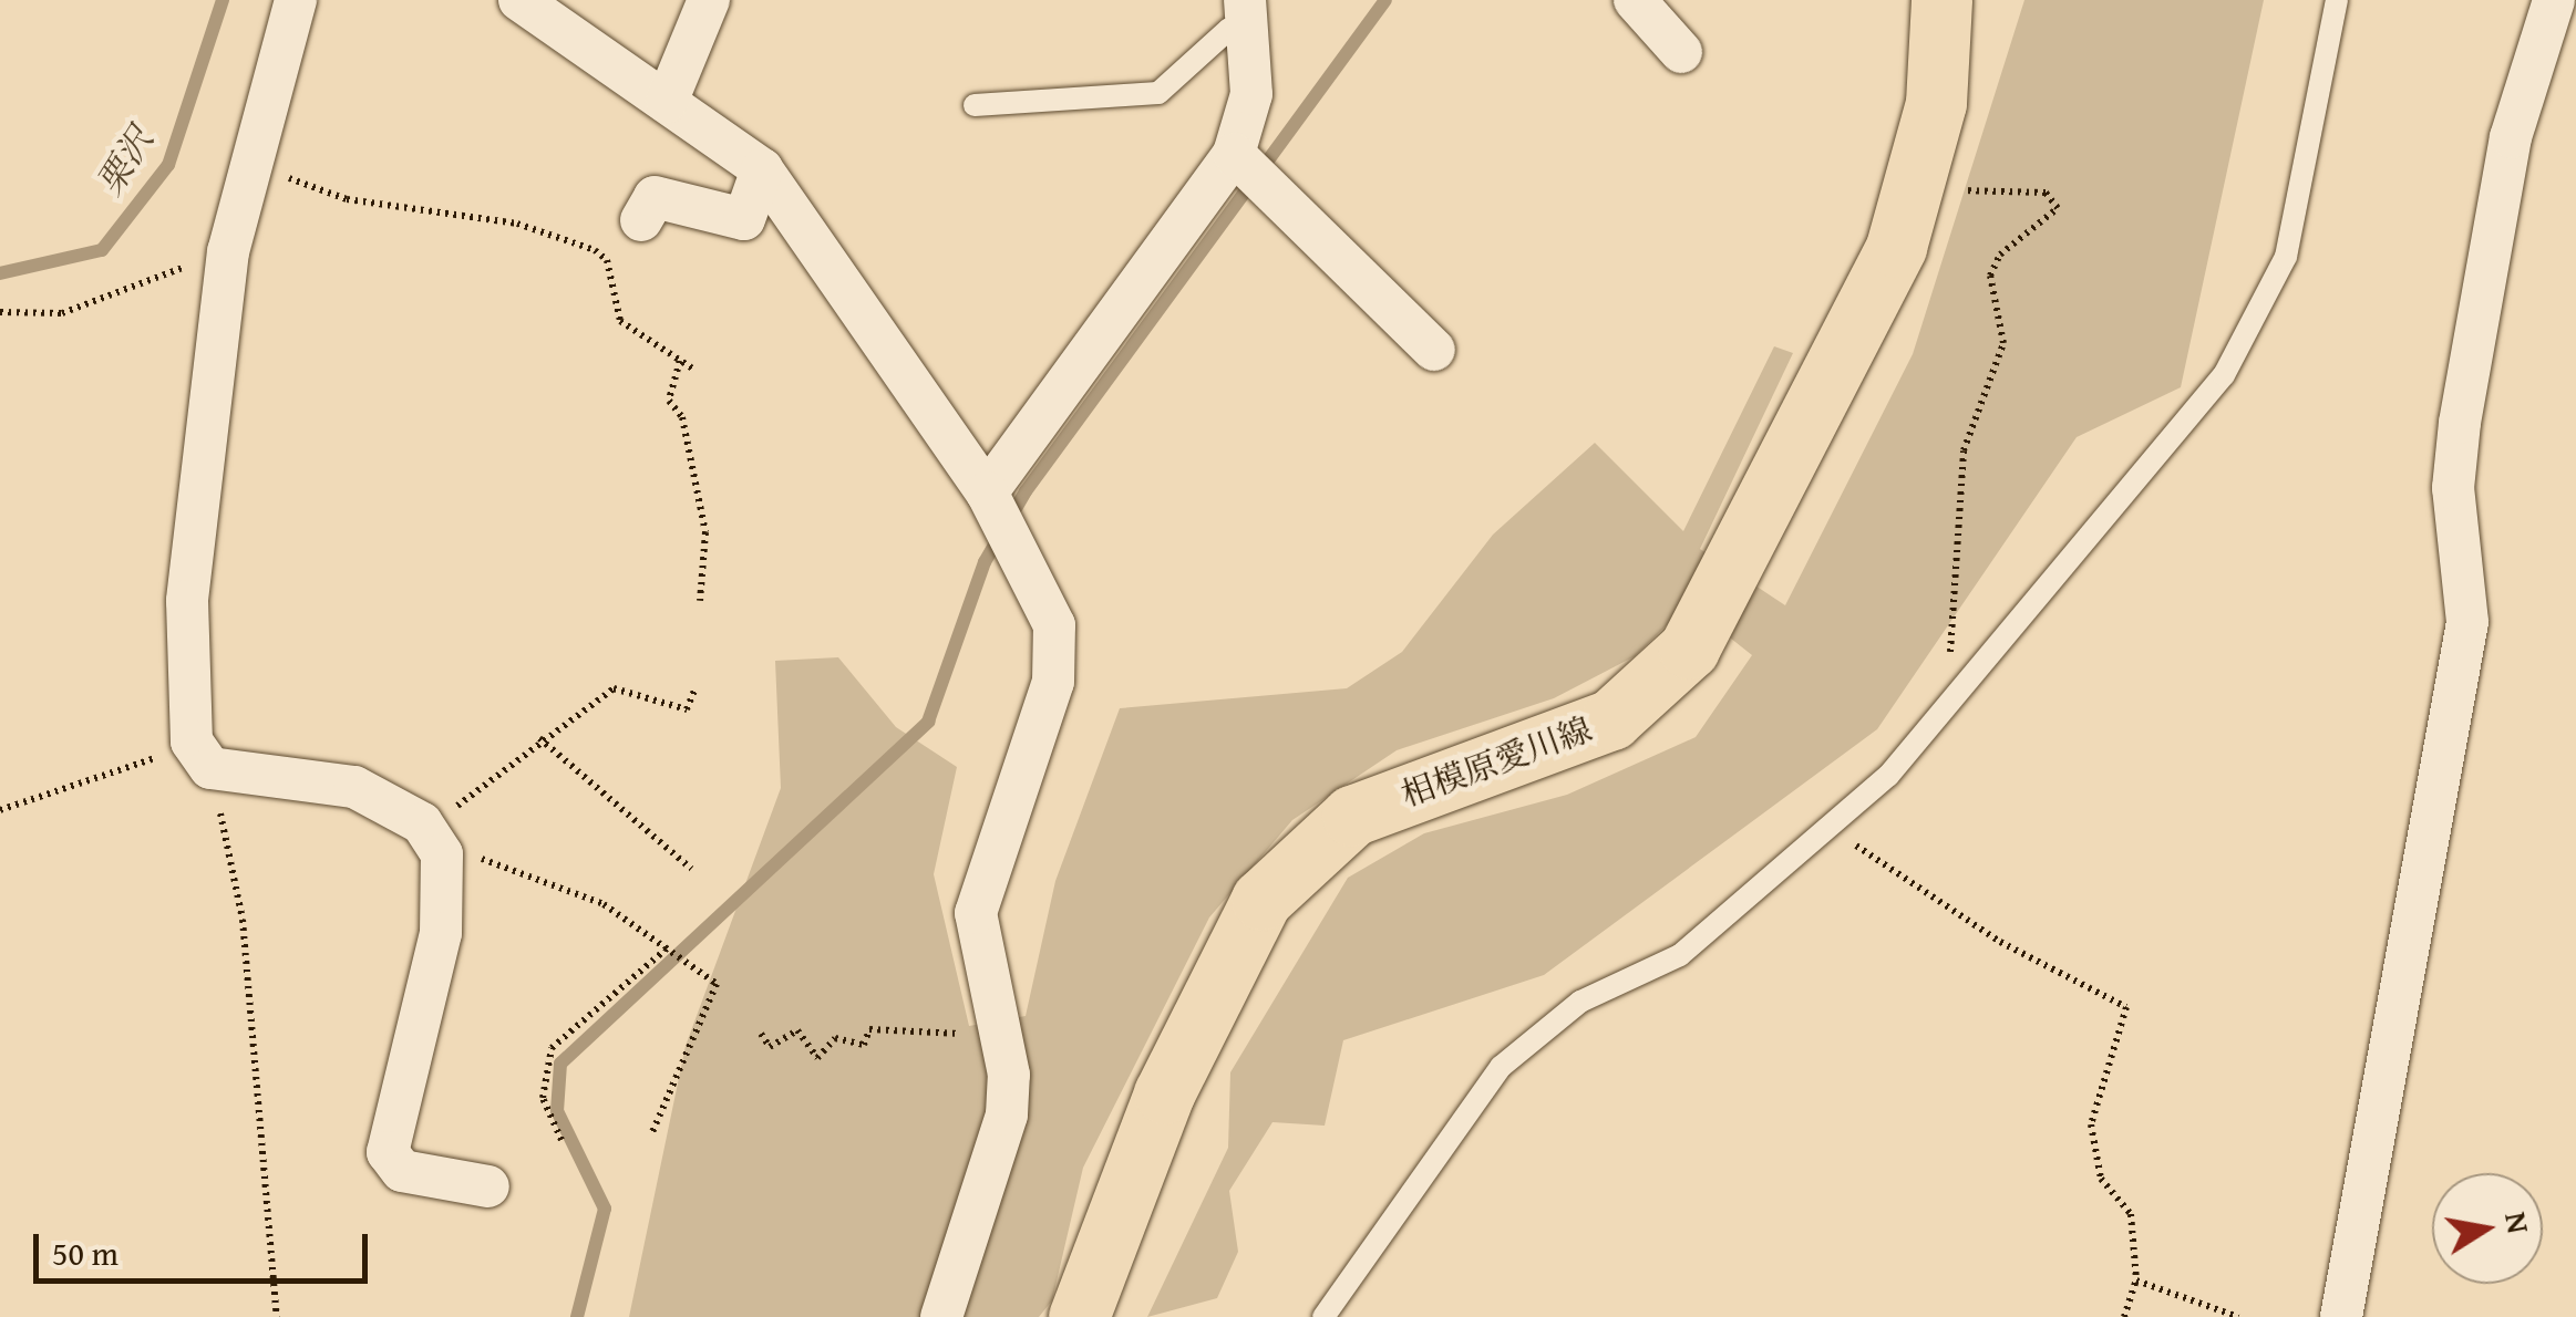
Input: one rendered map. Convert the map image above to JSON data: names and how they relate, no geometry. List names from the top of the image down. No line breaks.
{"streets":{"main road":["相模原愛川線"]},"water":["栗沢"],"scale_bar":"50 m","north":"right"}
